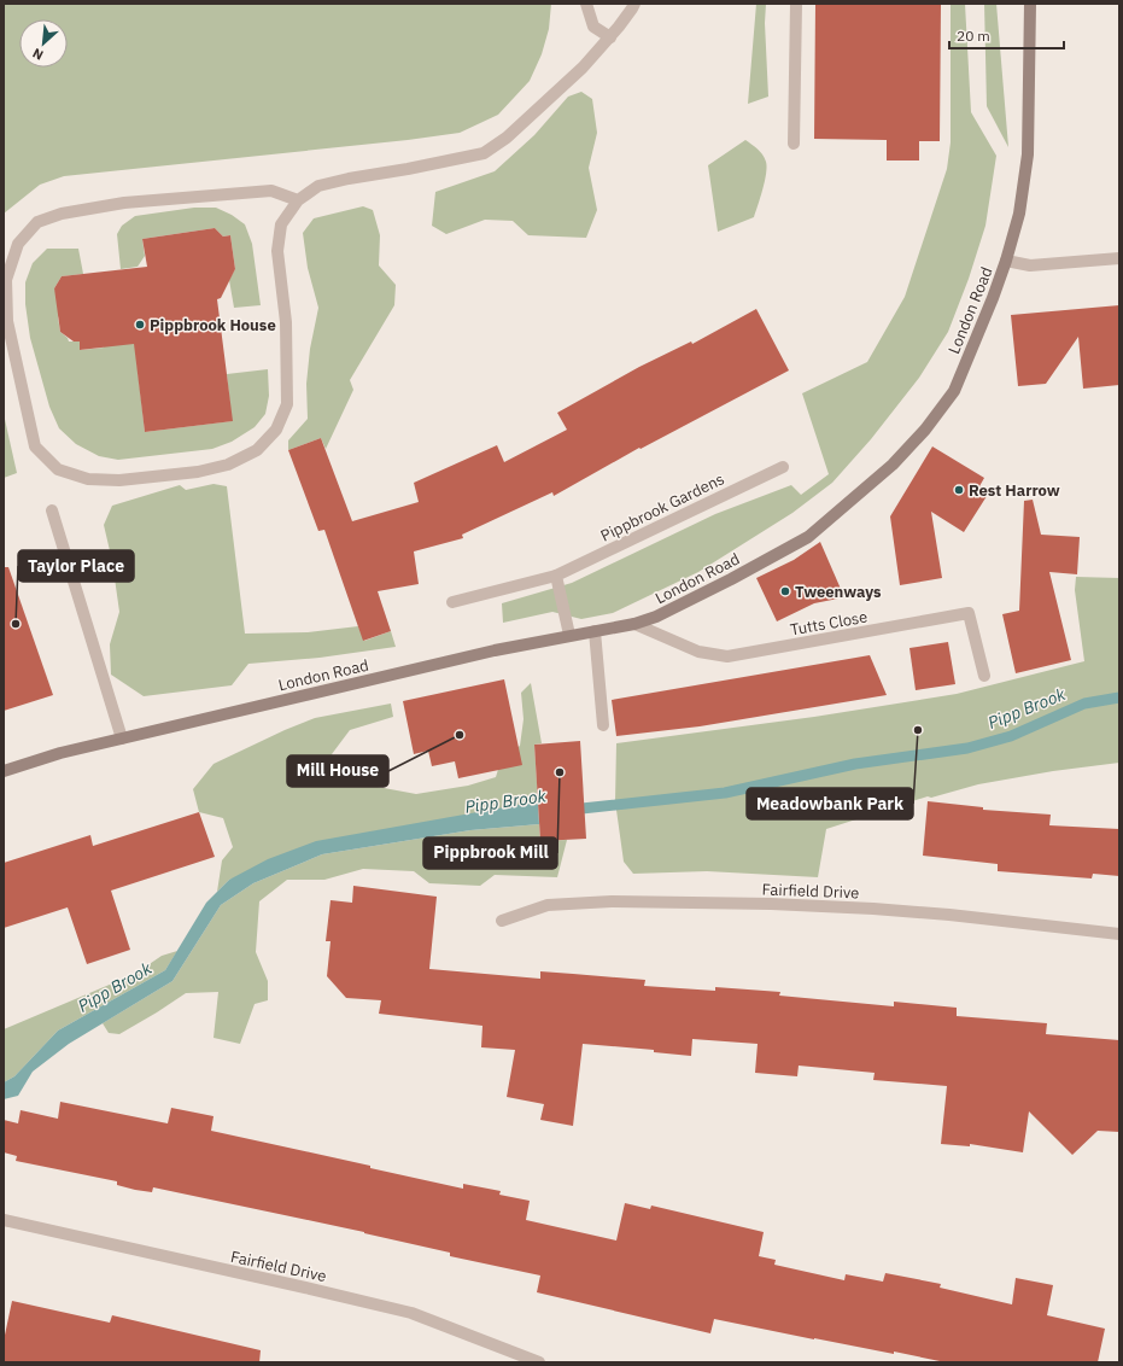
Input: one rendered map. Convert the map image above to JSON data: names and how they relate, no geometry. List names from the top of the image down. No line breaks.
{"streets":{"street":["London Road","Pippbrook Gardens","Tutts Close","Fairfield Drive"]},"crossings":[["London Road","Tutts Close"]],"water":["Pipp Brook"],"places":["Pippbrook House","Rest Harrow","Tweenways","Taylor Place","Meadowbank Park","Mill House","Pippbrook Mill"],"scale_bar":"20 m","north":"bottom left"}
